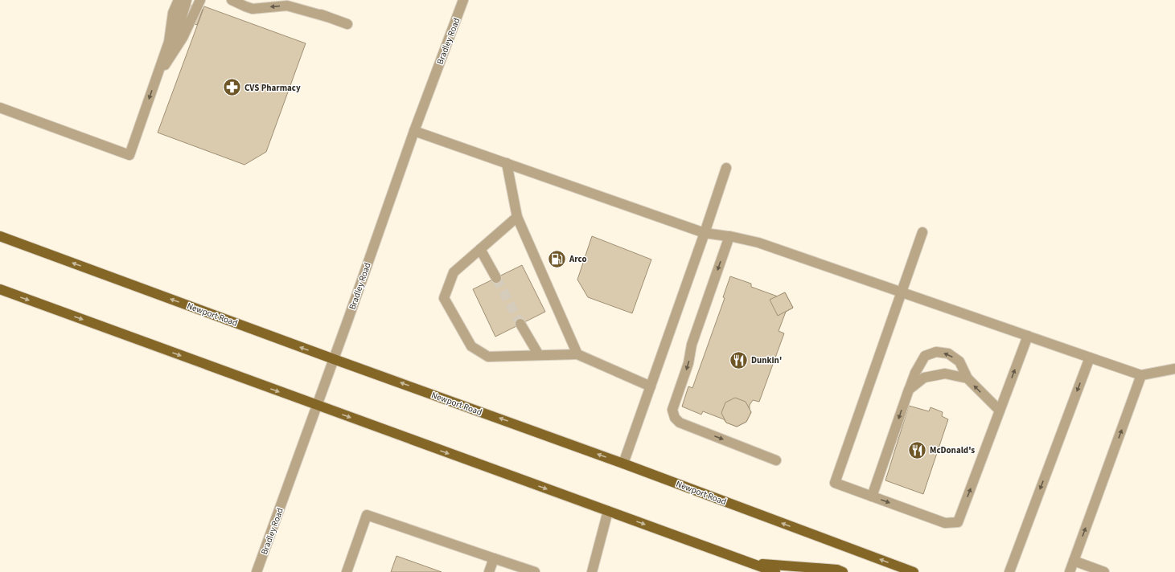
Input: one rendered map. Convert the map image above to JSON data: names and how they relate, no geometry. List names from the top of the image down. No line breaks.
{"streets":{"main road":["Newport Road"],"street":["Bradley Road"]},"crossings":[["Bradley Road","Newport Road"]],"places":{"pharmacy":["CVS Pharmacy"],"fuel station":["Arco"],"restaurant":["Dunkin'","McDonald's"]}}
